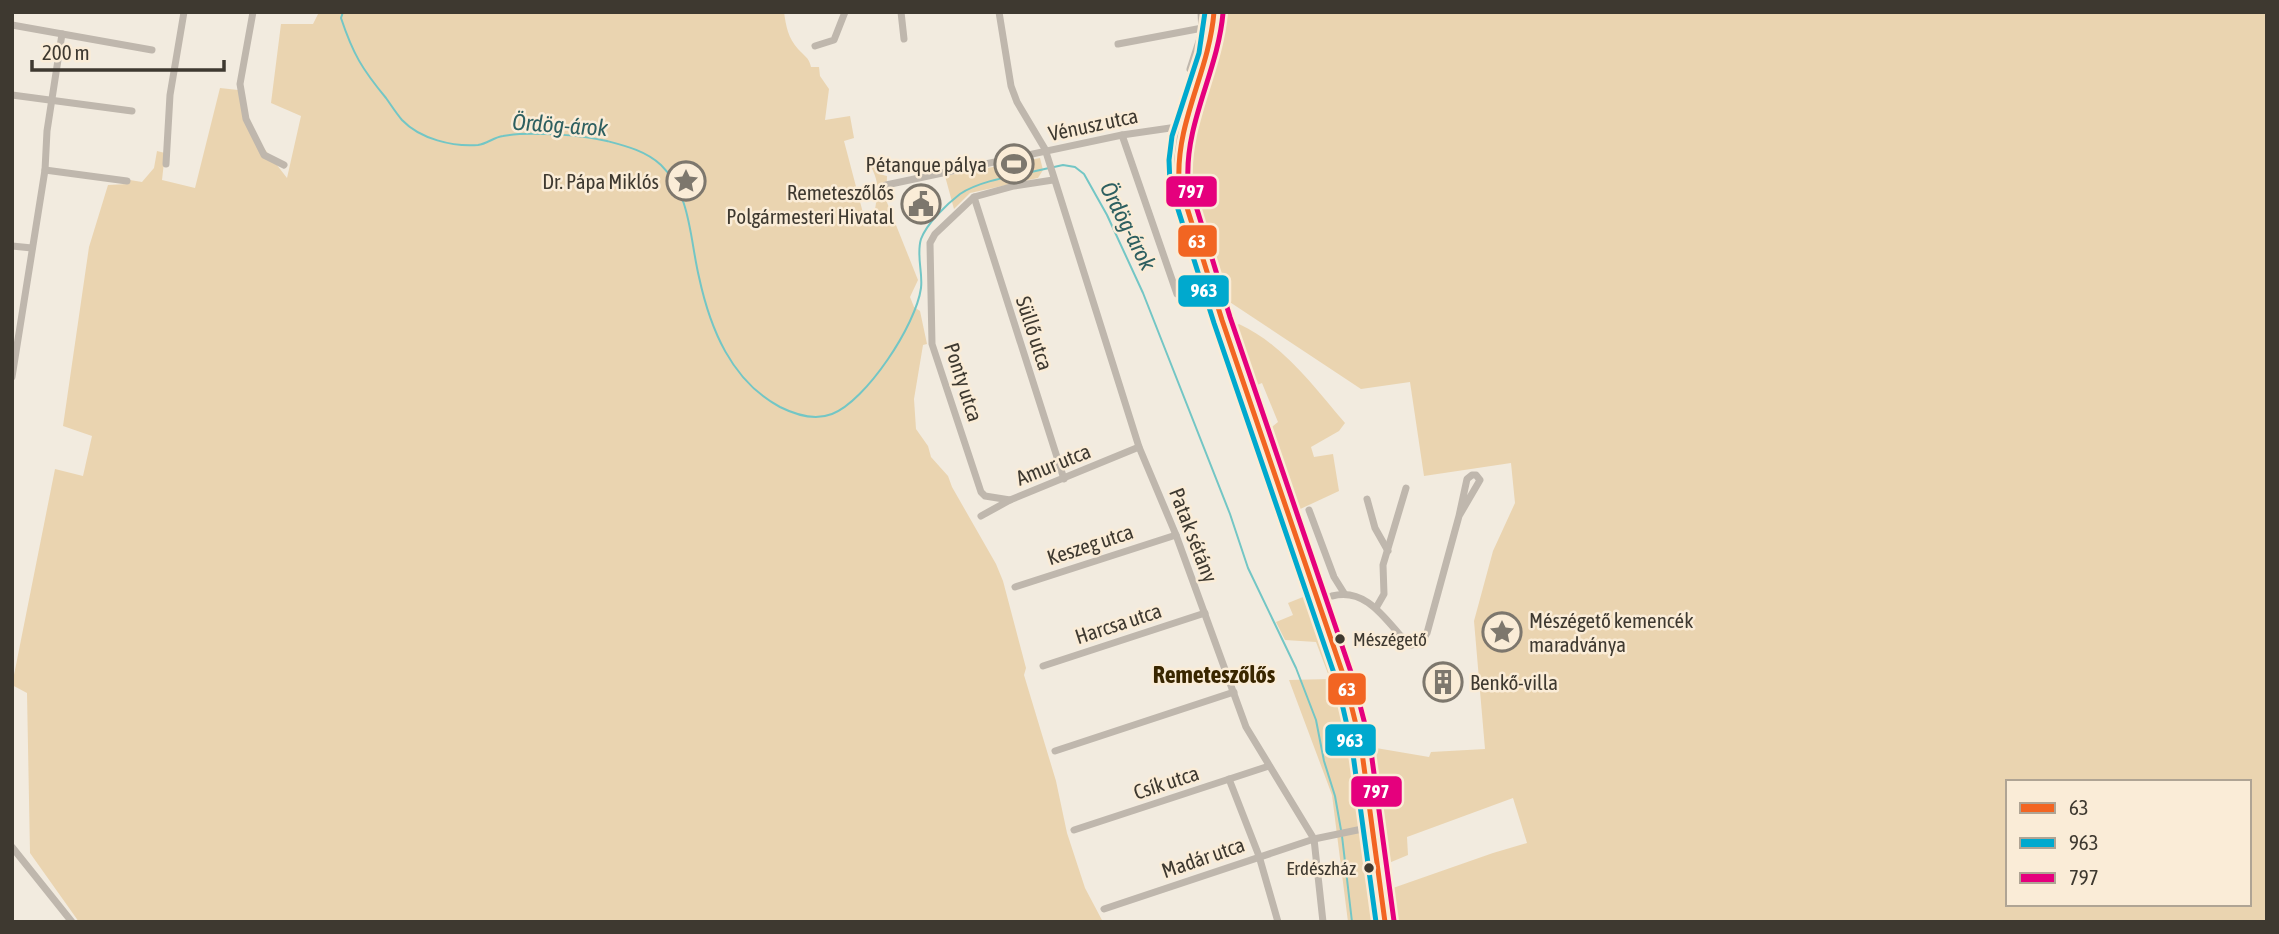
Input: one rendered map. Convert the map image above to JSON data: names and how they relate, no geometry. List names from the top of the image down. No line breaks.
{"streets":{"street":["Vénusz utca","Süllő utca","Ponty utca","Amur utca","Patak sétány","Keszeg utca","Harcsa utca","Csík utca","Madár utca"]},"crossings":[["Vénusz utca","Patak sétány"],["Süllő utca","Ponty utca"],["Süllő utca","Amur utca"],["Ponty utca","Amur utca"],["Amur utca","Patak sétány"],["Patak sétány","Keszeg utca"],["Patak sétány","Harcsa utca"],["Patak sétány","Csík utca"],["Patak sétány","Madár utca"]],"districts":["Remeteszőlős"],"water":["Ördög-árok"],"places":{"sports":["Pétanque pálya"],"place":["Dr. Pápa Miklós","Mészégető kemencék maradványa"],"public building":["Remeteszőlős Polgármesteri Hivatal"],"other":["Mészégető","Erdészház"],"building":["Benkő-villa"]},"lines":["transit line 63","transit line 963","transit line 797"],"legend":["63","963","797"],"scale_bar":"200 m"}
